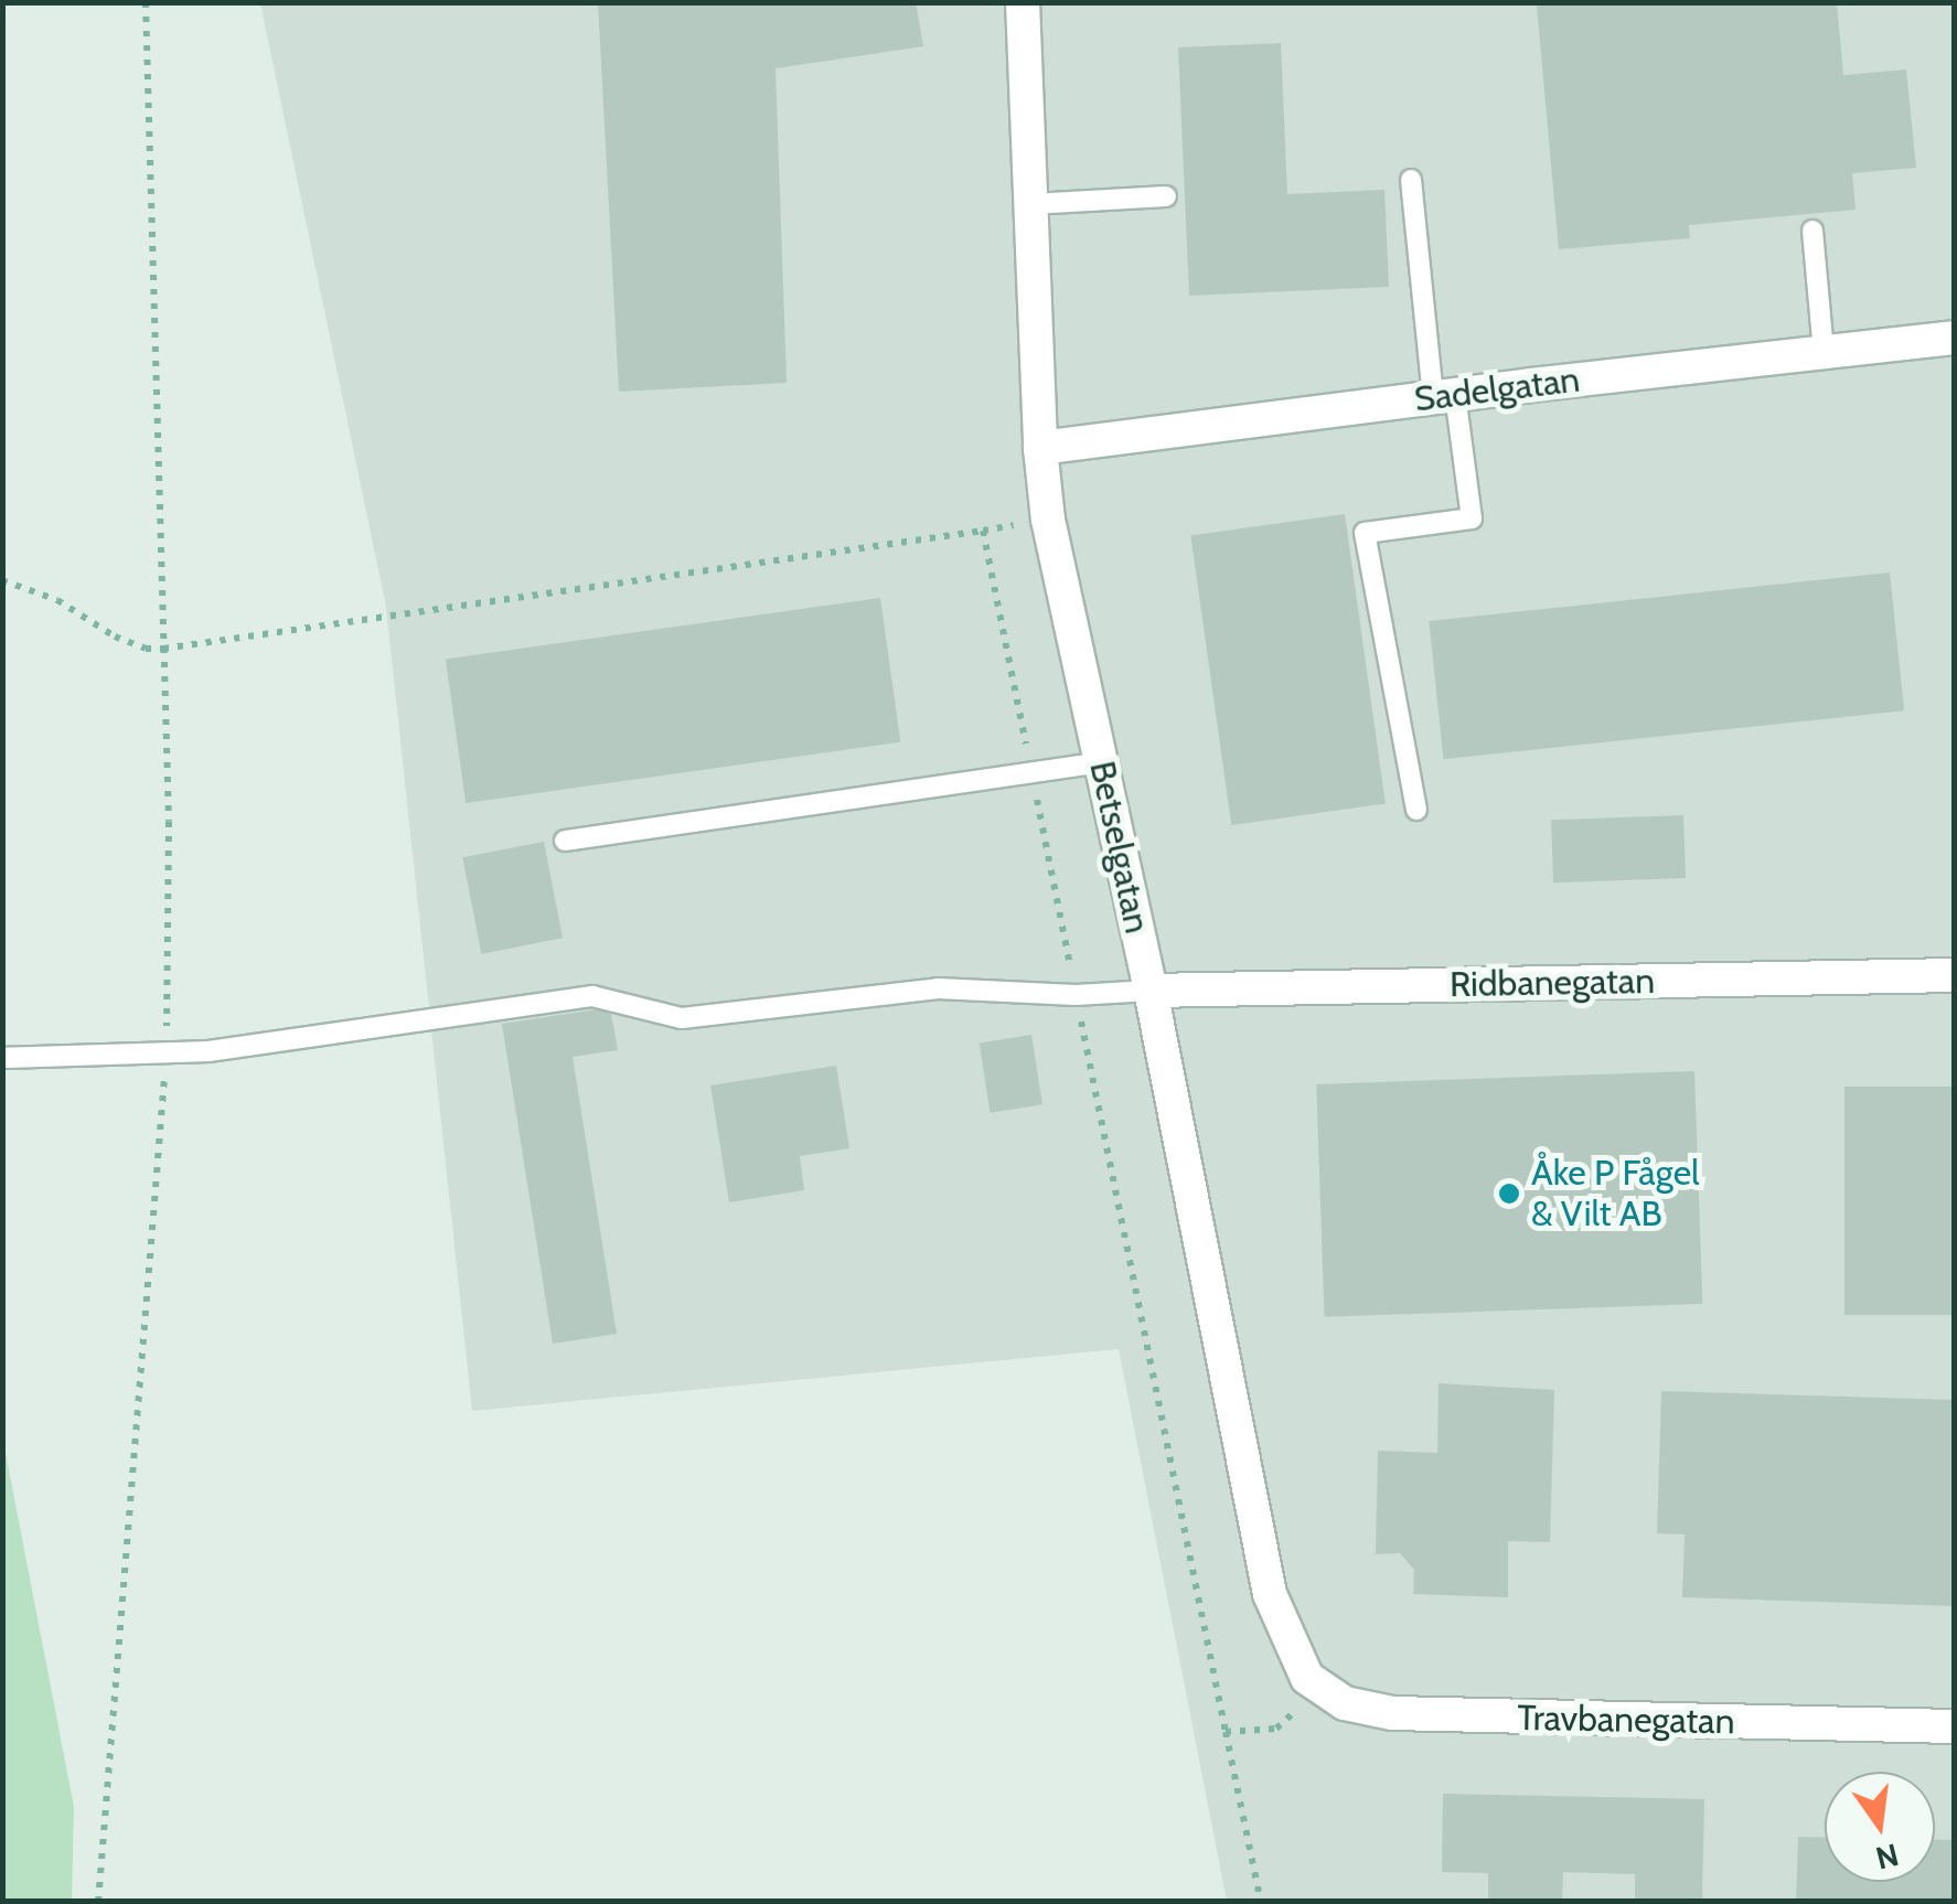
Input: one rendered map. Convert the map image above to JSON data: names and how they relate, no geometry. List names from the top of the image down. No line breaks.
{"streets":{"street":["Sadelgatan","Betselgatan","Ridbanegatan","Travbanegatan"]},"crossings":[["Sadelgatan","Betselgatan"],["Betselgatan","Ridbanegatan"],["Betselgatan","Travbanegatan"]],"places":["Åke P Fågel & Vilt AB"],"north":"bottom"}
